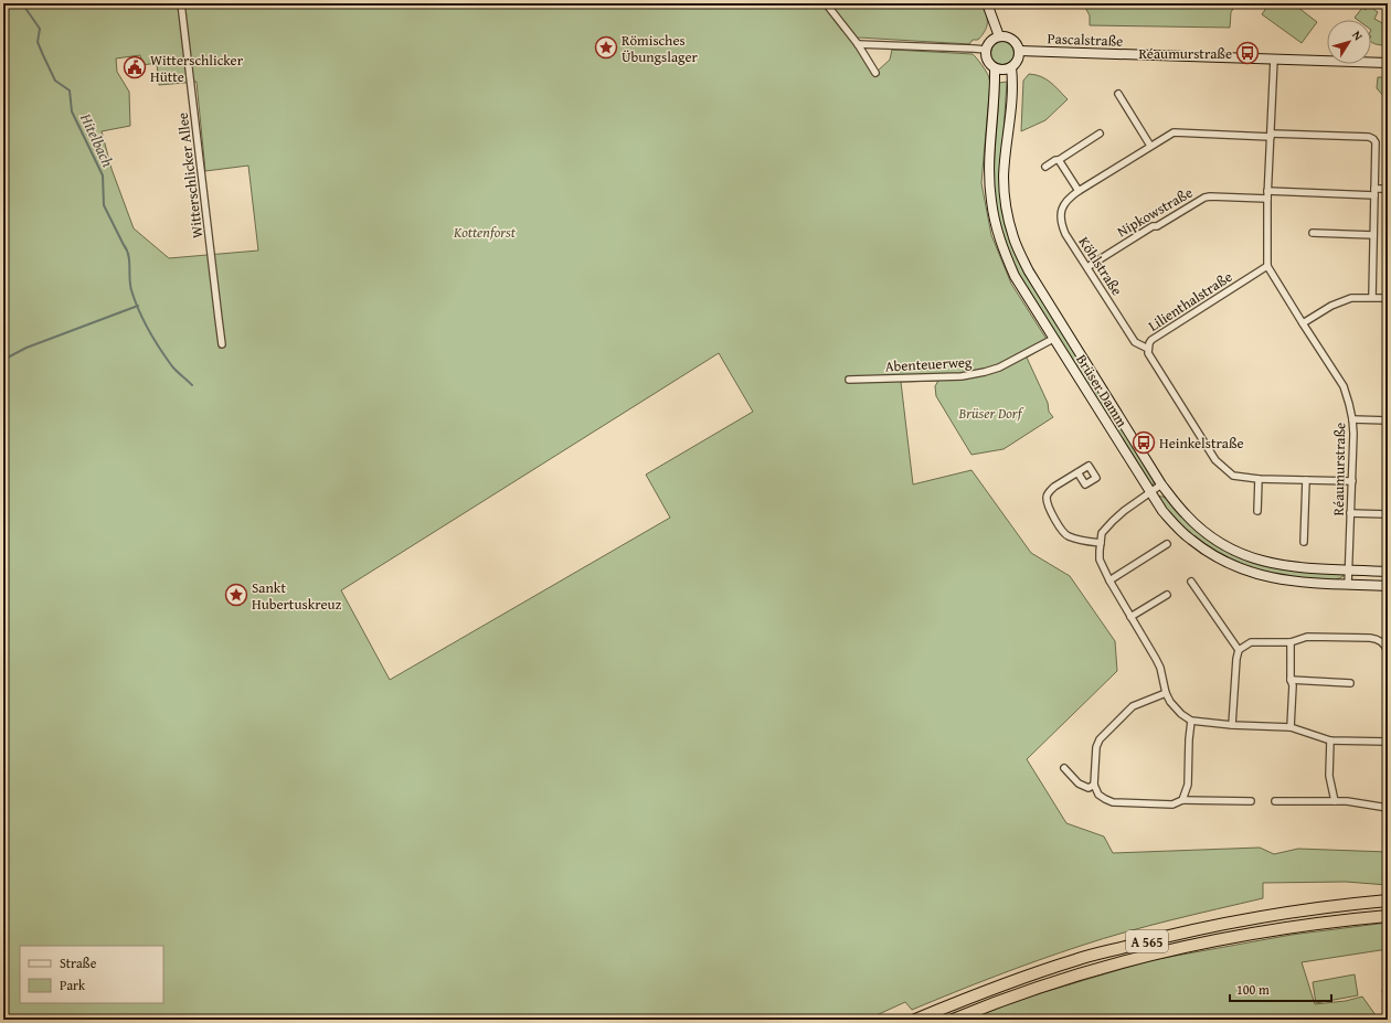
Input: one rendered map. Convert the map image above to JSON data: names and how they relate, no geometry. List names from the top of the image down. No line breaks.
{"streets":{"highway":["A 565"],"street":["Pascalstraße","Witterschlicker Allee","Nipkowstraße","Köhlstraße","Lilienthalstraße","Abenteuerweg","Brüser Damm","Réaumurstraße"]},"crossings":[["Pascalstraße","Brüser Damm"],["Nipkowstraße","Köhlstraße"],["Köhlstraße","Lilienthalstraße"],["Lilienthalstraße","Réaumurstraße"],["Abenteuerweg","Brüser Damm"],["Brüser Damm","Réaumurstraße"]],"water":["Hitelbach"],"parks":["Kottenforst","Brüser Dorf"],"places":{"place":["Römisches Übungslager","Sankt Hubertuskreuz"],"bus stop":["Réaumurstraße","Heinkelstraße"],"public building":["Witterschlicker Hütte"]},"legend":["Straße","Park"],"scale_bar":"100 m","north":"top right"}
